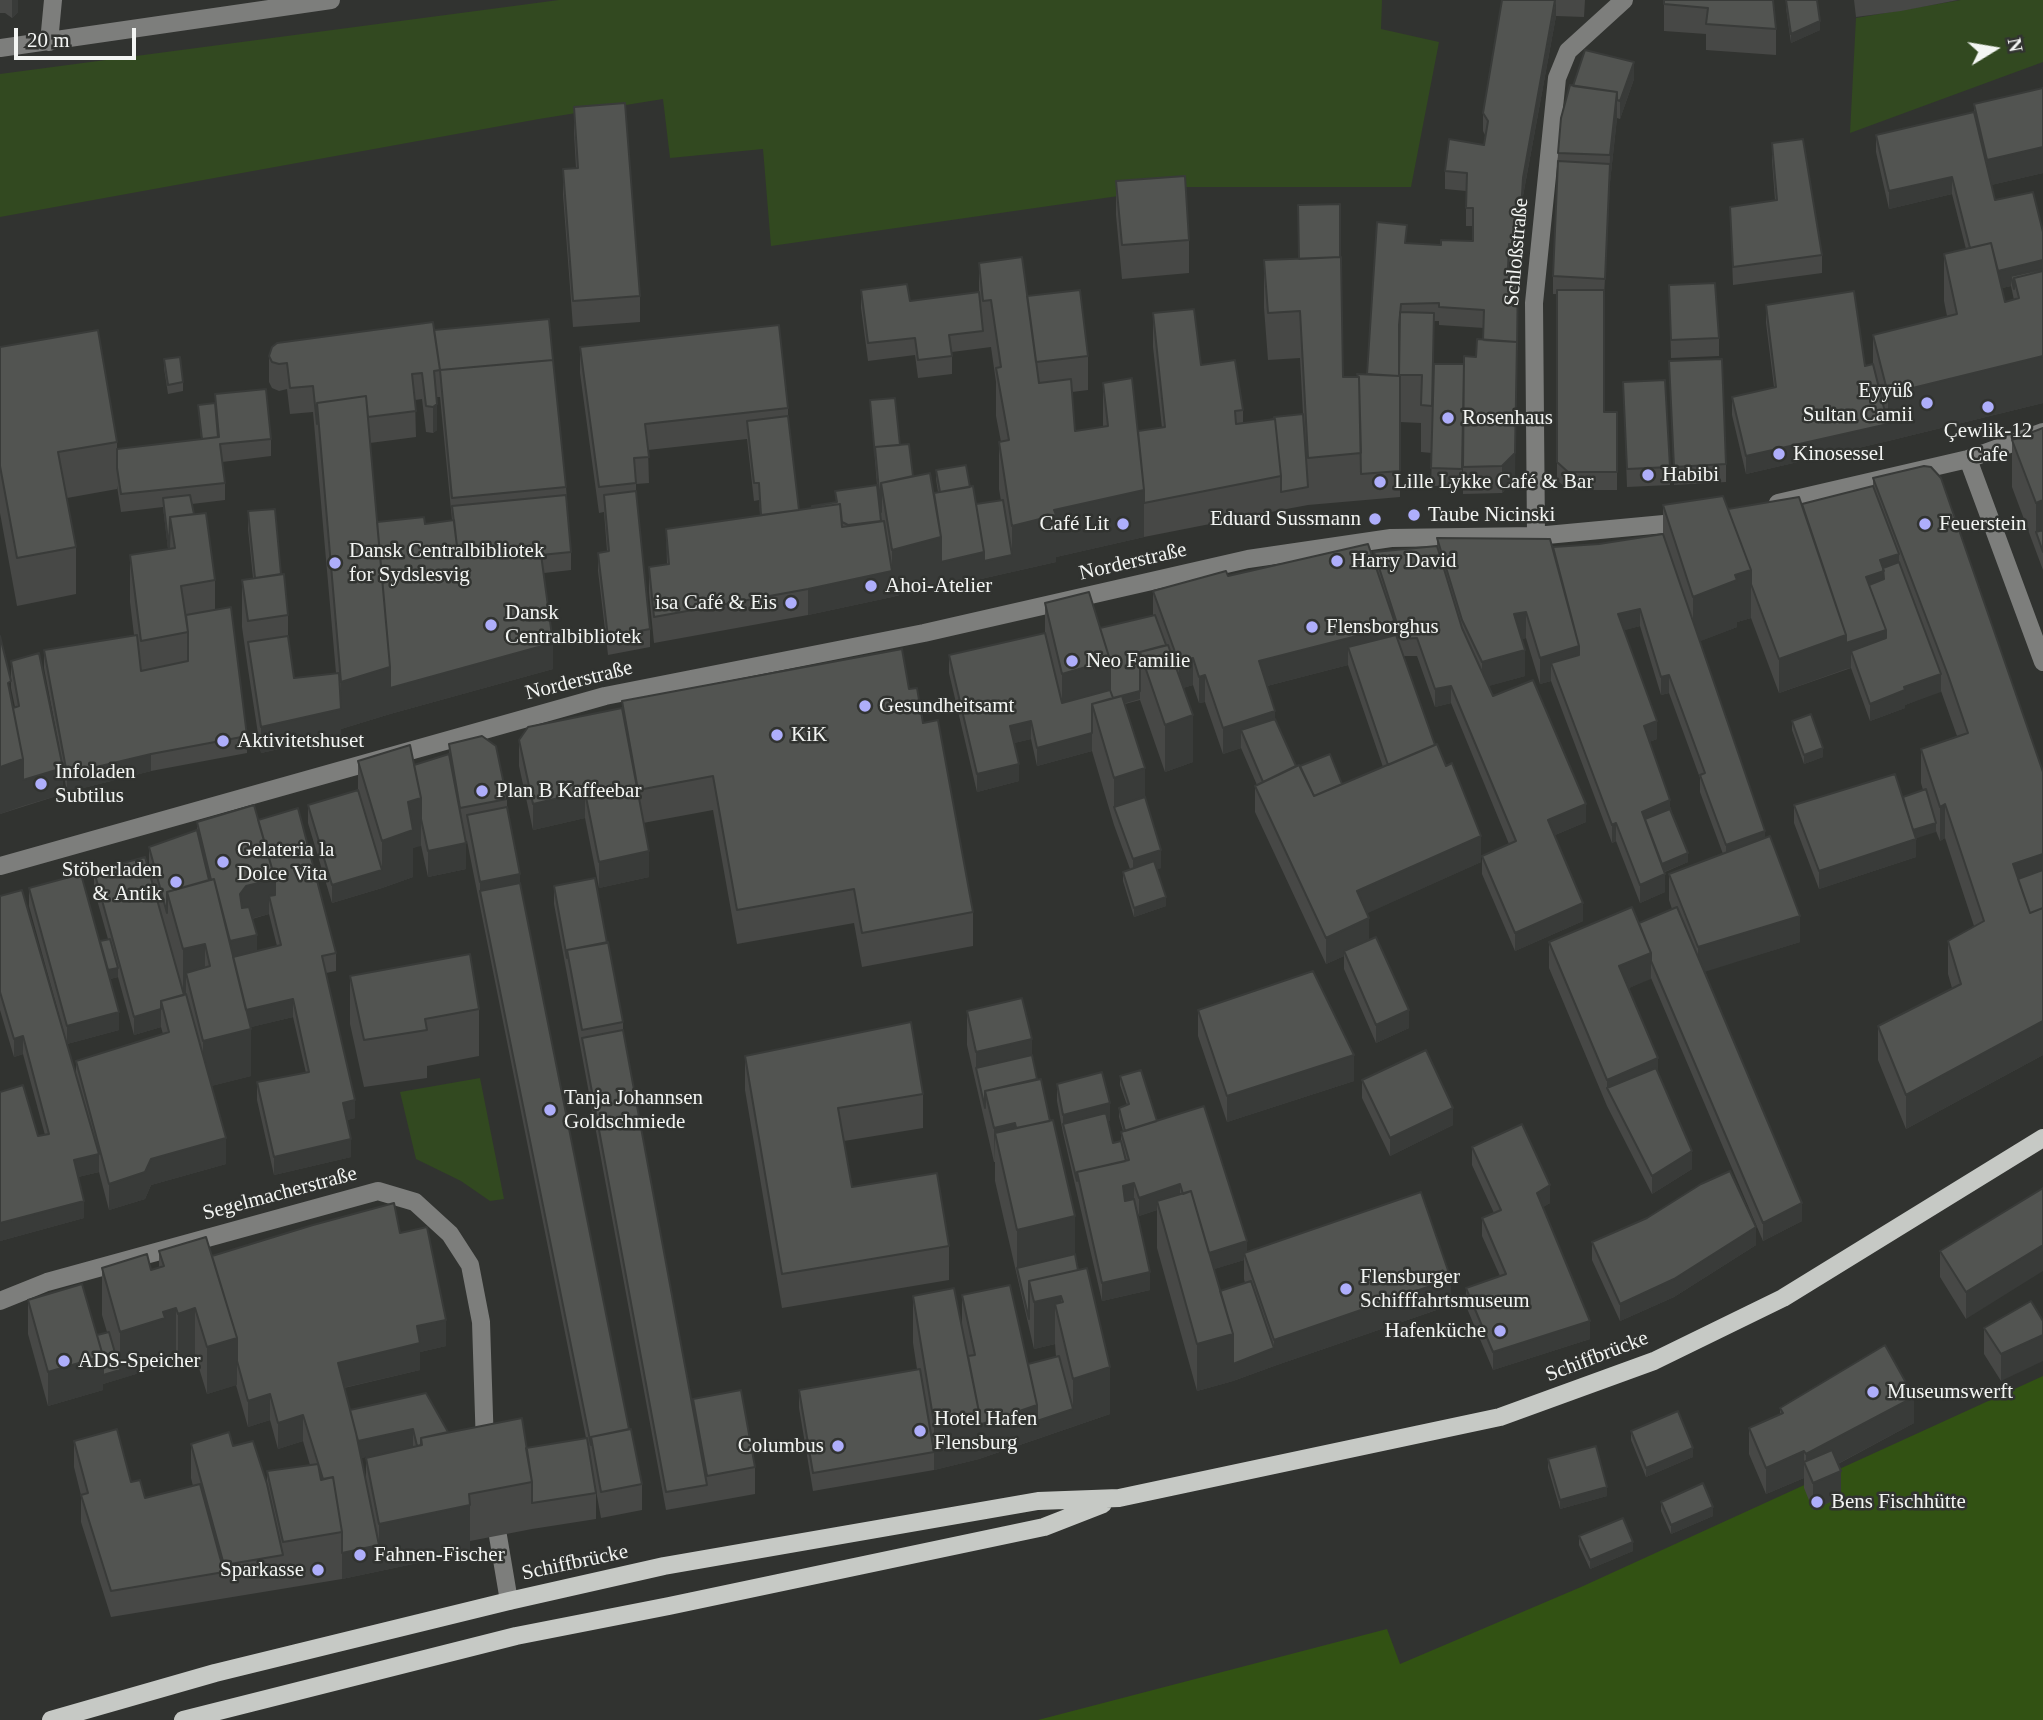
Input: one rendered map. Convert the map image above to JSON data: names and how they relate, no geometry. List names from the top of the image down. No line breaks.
{"streets":{"main road":["Schiffbrücke"],"street":["Schloßstraße","Norderstraße","Segelmacherstraße"]},"crossings":[["Schloßstraße","Norderstraße"]],"places":["Eyyüß Sultan Camii","Çewlik-12 Cafe","Rosenhaus","Kinosessel","Habibi","Lille Lykke Café & Bar","Taube Nicinski","Eduard Sussmann","Café Lit","Feuerstein","Harry David","Dansk Centralbibliotek for Sydslesvig","Ahoi-Atelier","isa Café & Eis","Dansk Centralbibliotek","Flensborghus","Neo Familie","Gesundheitsamt","KiK","Aktivitetshuset","Infoladen Subtilus","Plan B Kaffeebar","Gelateria la Dolce Vita","Stöberladen & Antik","Tanja Johannsen Goldschmiede","Flensburger Schifffahrtsmuseum","Hafenküche","ADS-Speicher","Museumswerft","Hotel Hafen Flensburg","Columbus","Bens Fischhütte","Fahnen-Fischer","Sparkasse"],"scale_bar":"20 m","north":"right"}
